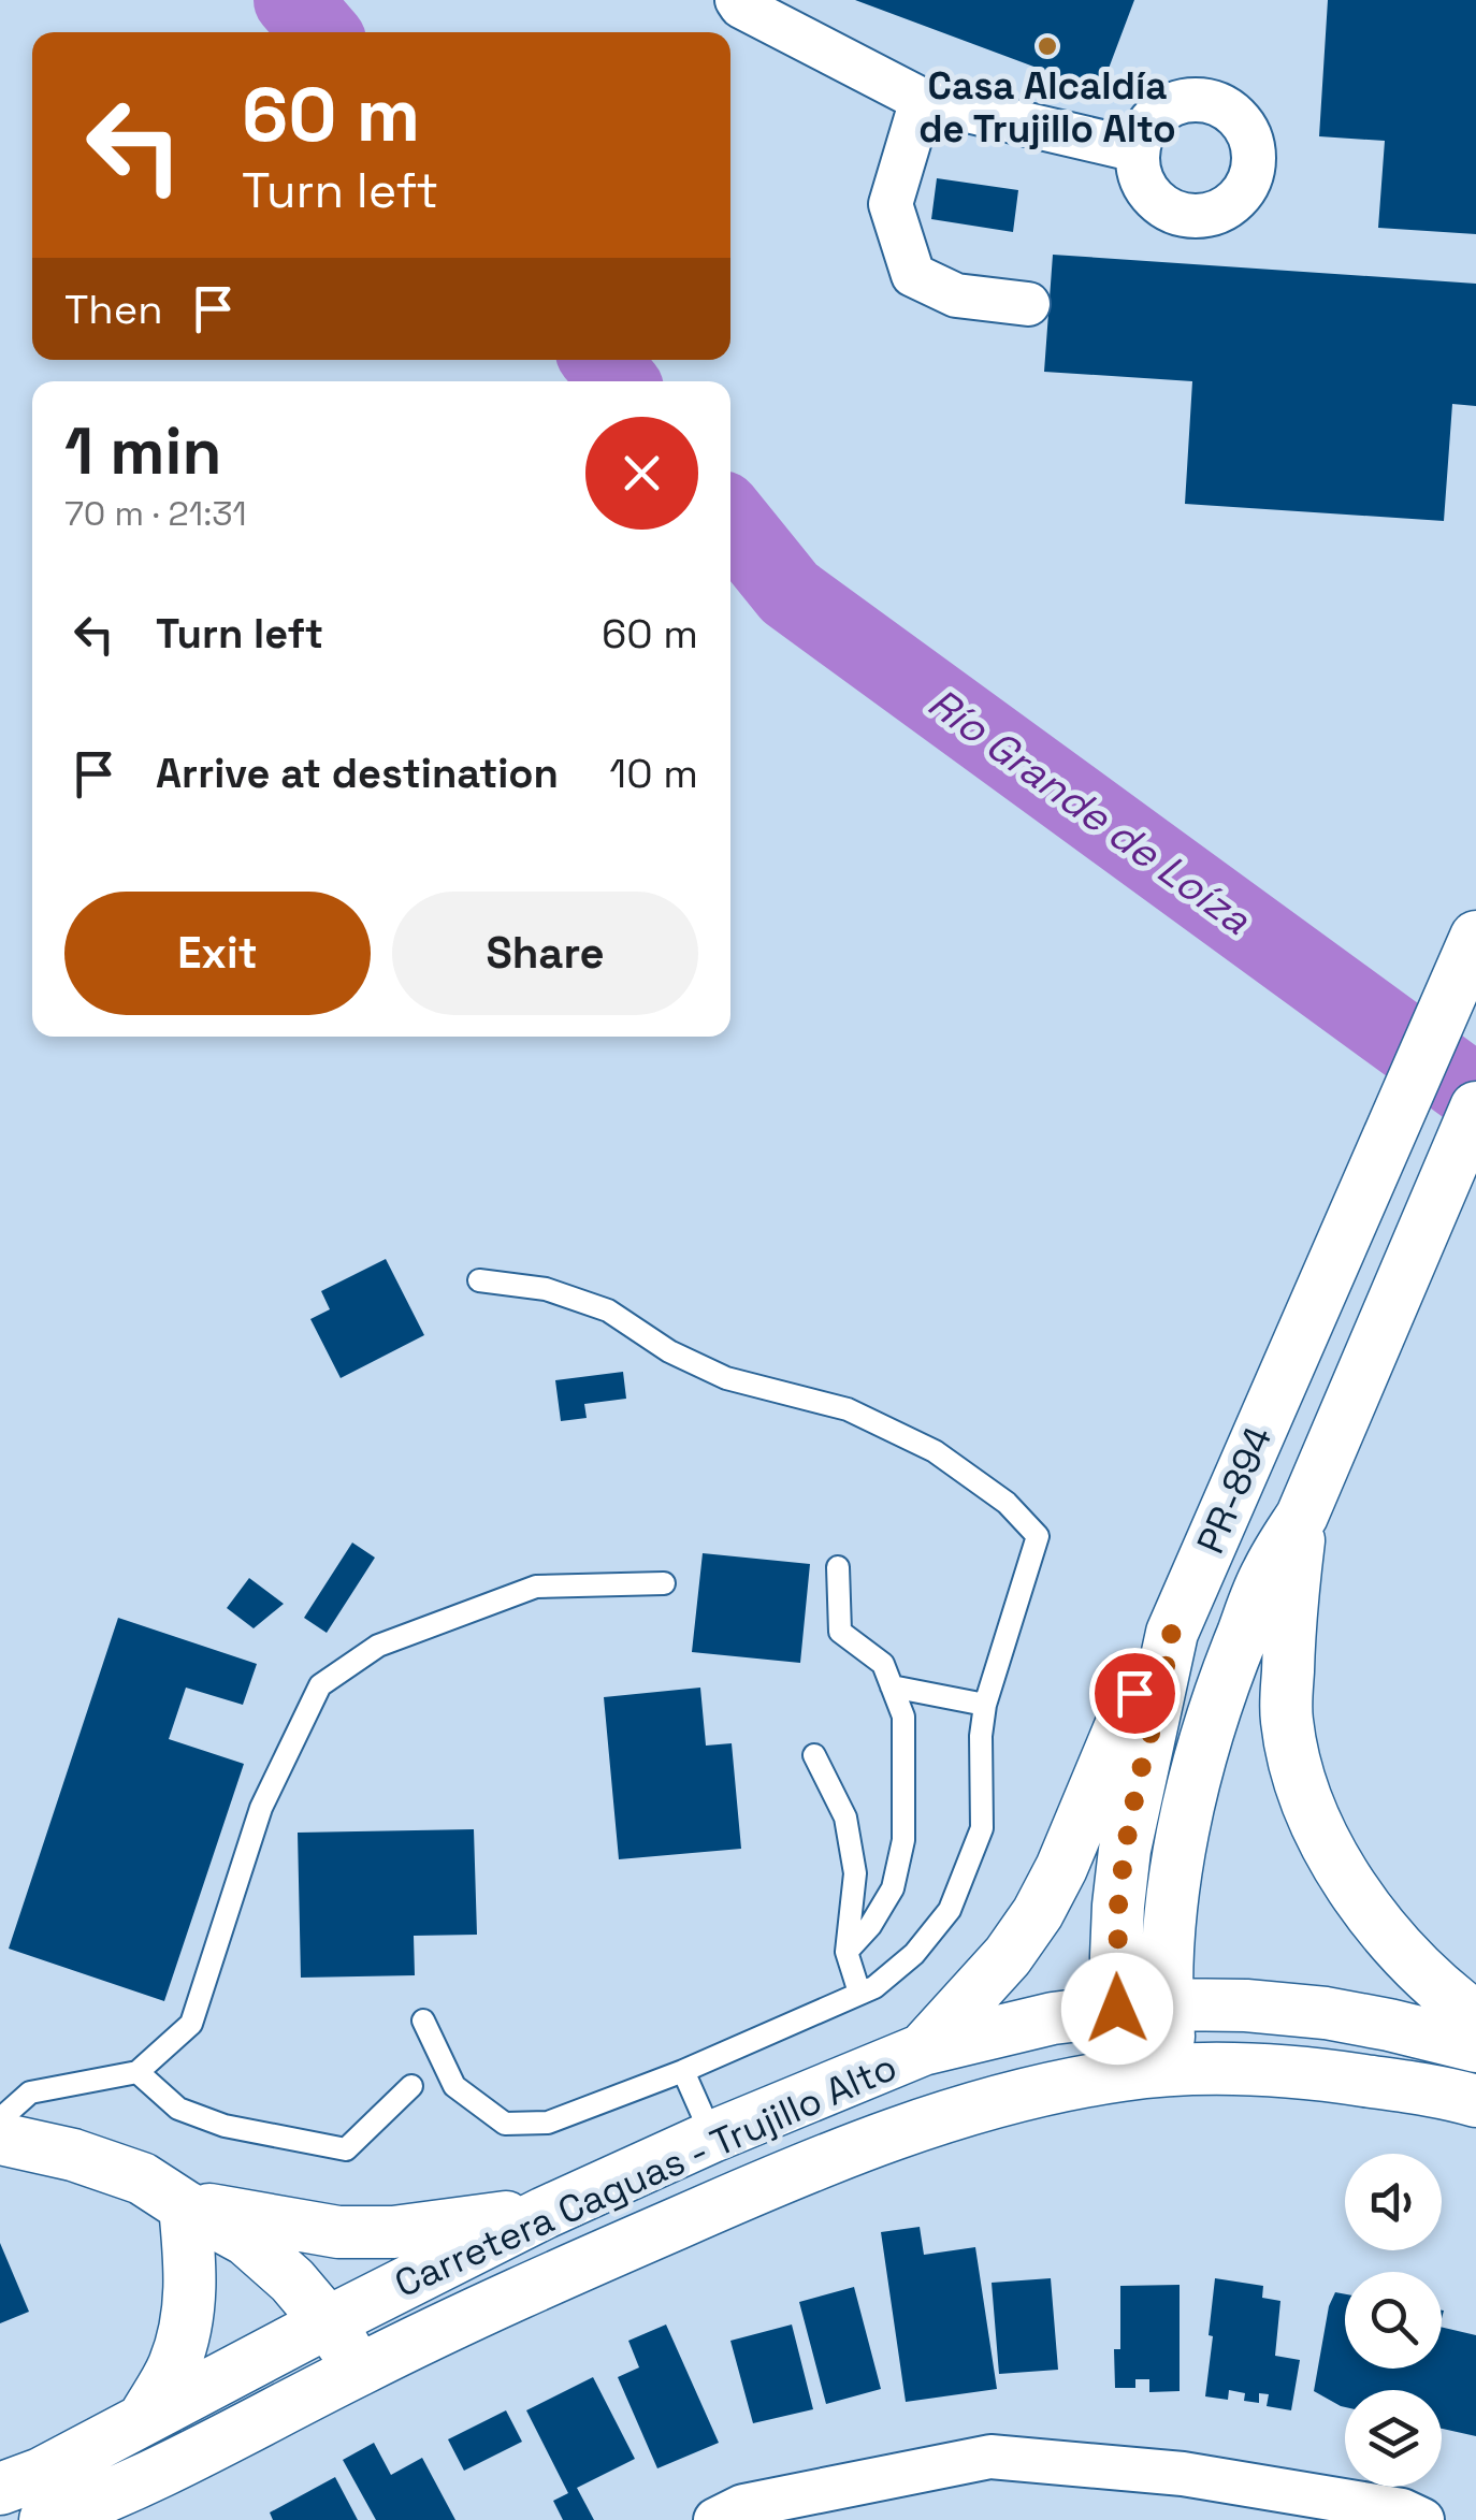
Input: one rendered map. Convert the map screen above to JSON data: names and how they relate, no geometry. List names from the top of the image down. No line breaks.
{"streets":{"street":["PR-894","Carretera Caguas - Trujillo Alto"]},"crossings":[["PR-894","Carretera Caguas - Trujillo Alto"]],"water":["Río Grande de Loíza"],"places":["Casa Alcaldía de Trujillo Alto"],"page":{"turn":["60 m","Turn left"],"then":"Then","heading":["1 min","70 m · 21:31"],"list":[{"name":"Turn left","value":"60 m"},{"name":"Arrive at destination","value":"10 m"}],"buttons":["Exit","Share"]}}
